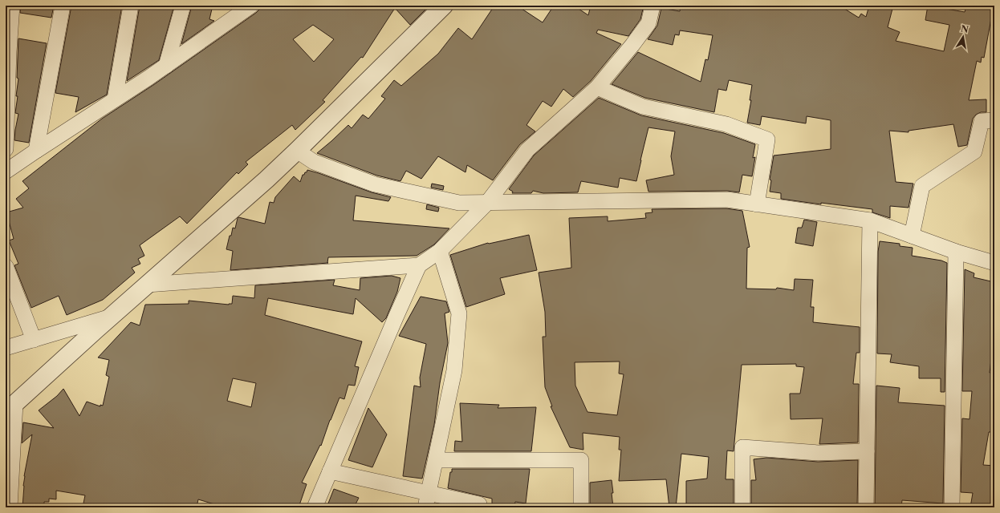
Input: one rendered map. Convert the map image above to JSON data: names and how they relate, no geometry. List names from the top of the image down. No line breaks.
{"north":"top"}
